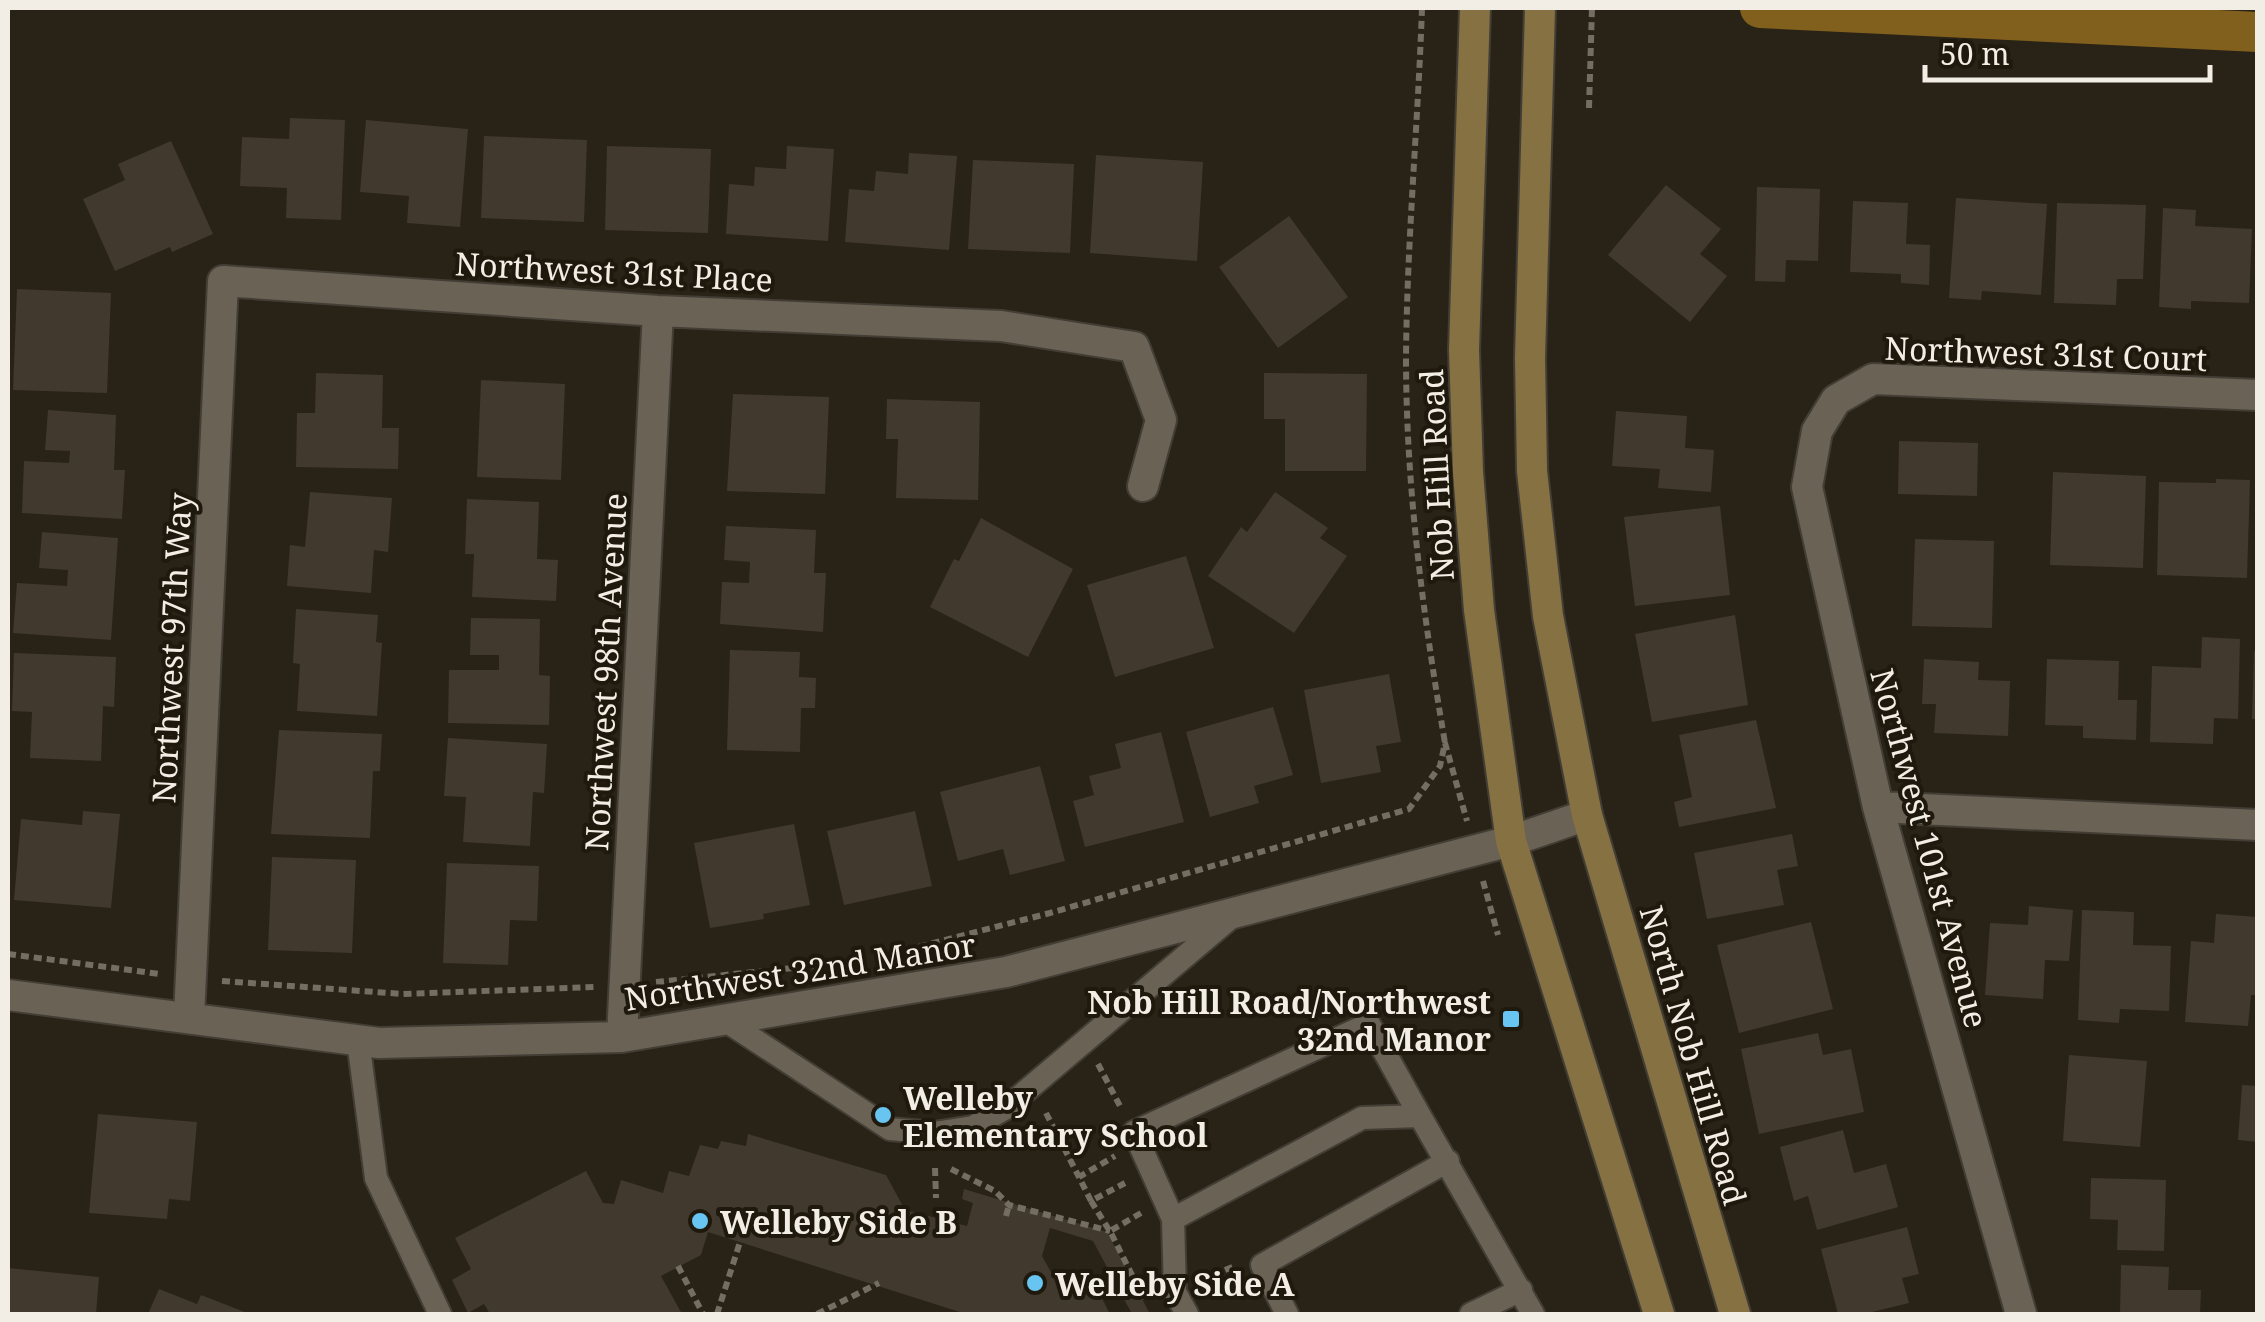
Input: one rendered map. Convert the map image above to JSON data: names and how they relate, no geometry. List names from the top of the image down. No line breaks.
{"streets":{"main road":["Nob Hill Road","North Nob Hill Road"],"street":["Northwest 31st Place","Northwest 31st Court","Northwest 97th Way","Northwest 98th Avenue","Northwest 101st Avenue","Northwest 32nd Manor"]},"crossings":[["Northwest 31st Place","Northwest 97th Way"],["Northwest 31st Place","Northwest 98th Avenue"],["Northwest 31st Court","Northwest 101st Avenue"],["Nob Hill Road","Northwest 32nd Manor"],["Northwest 97th Way","Northwest 32nd Manor"],["Northwest 98th Avenue","Northwest 32nd Manor"],["Northwest 32nd Manor","North Nob Hill Road"]],"places":{"transit":["Nob Hill Road/Northwest 32nd Manor"],"other":["Welleby Elementary School","Welleby Side B","Welleby Side A"]},"scale_bar":"50 m"}
